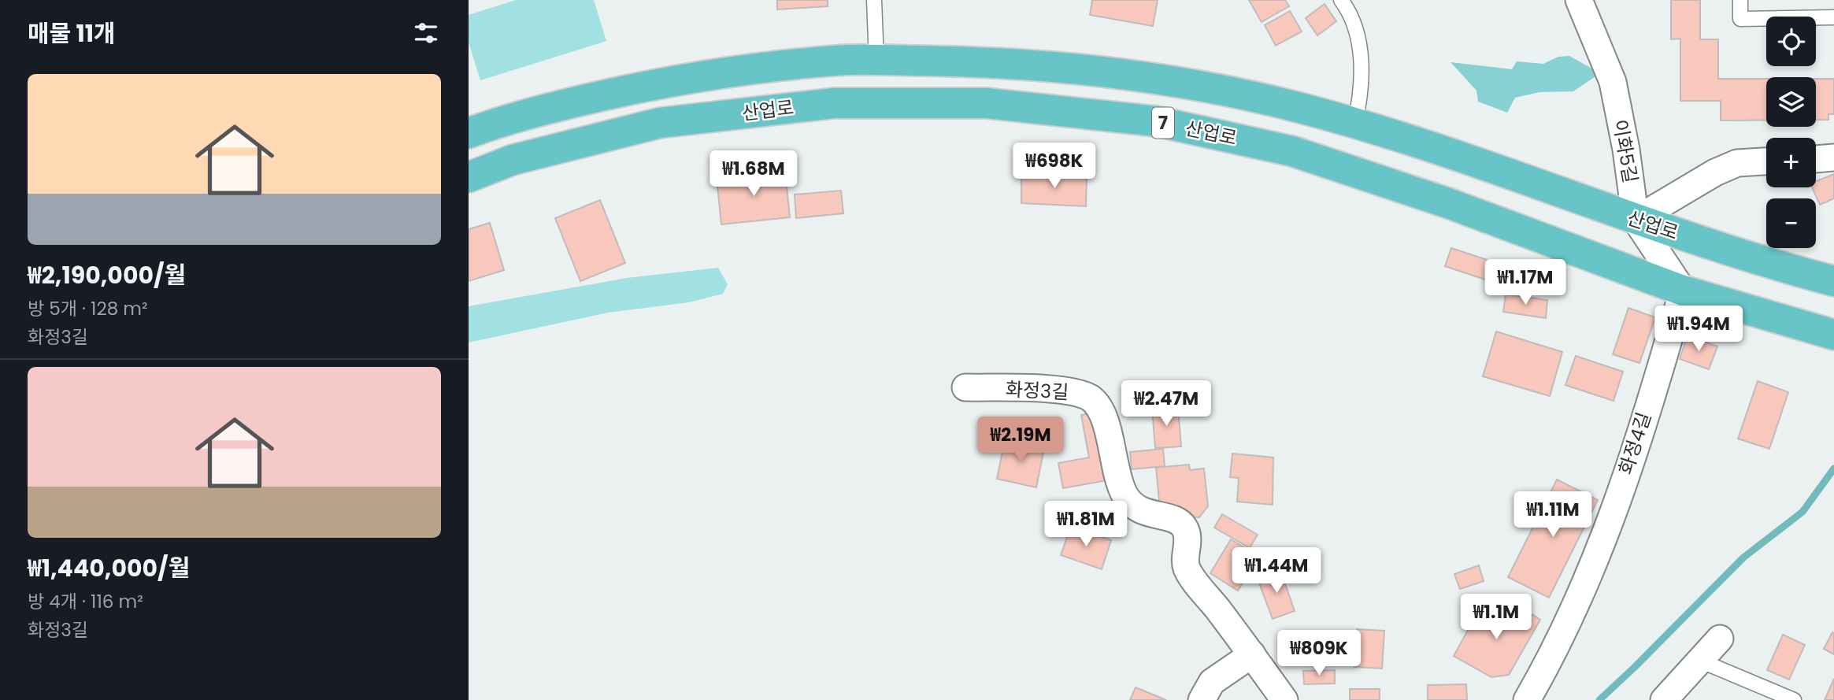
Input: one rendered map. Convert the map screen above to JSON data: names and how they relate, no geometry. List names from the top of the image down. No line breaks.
{"streets":{"main road":["산업로","7"],"street":["이화5길","화정3길","화정4길"]},"crossings":[["산업로","이화5길"],["산업로","화정4길"]],"page":{"heading":"매물 11개","map_buttons":["+","−"],"list":[{"name":"₩2,190,000/월","note":"방 5개 · 128 m² · 화정3길"},{"name":"₩1,440,000/월","note":"방 4개 · 116 m² · 화정3길"}],"price":["₩698K","₩1.68M","₩1.17M","₩1.94M","₩2.47M","₩2.19M","₩1.11M","₩1.81M","₩1.44M","₩1.1M","₩809K"]}}
